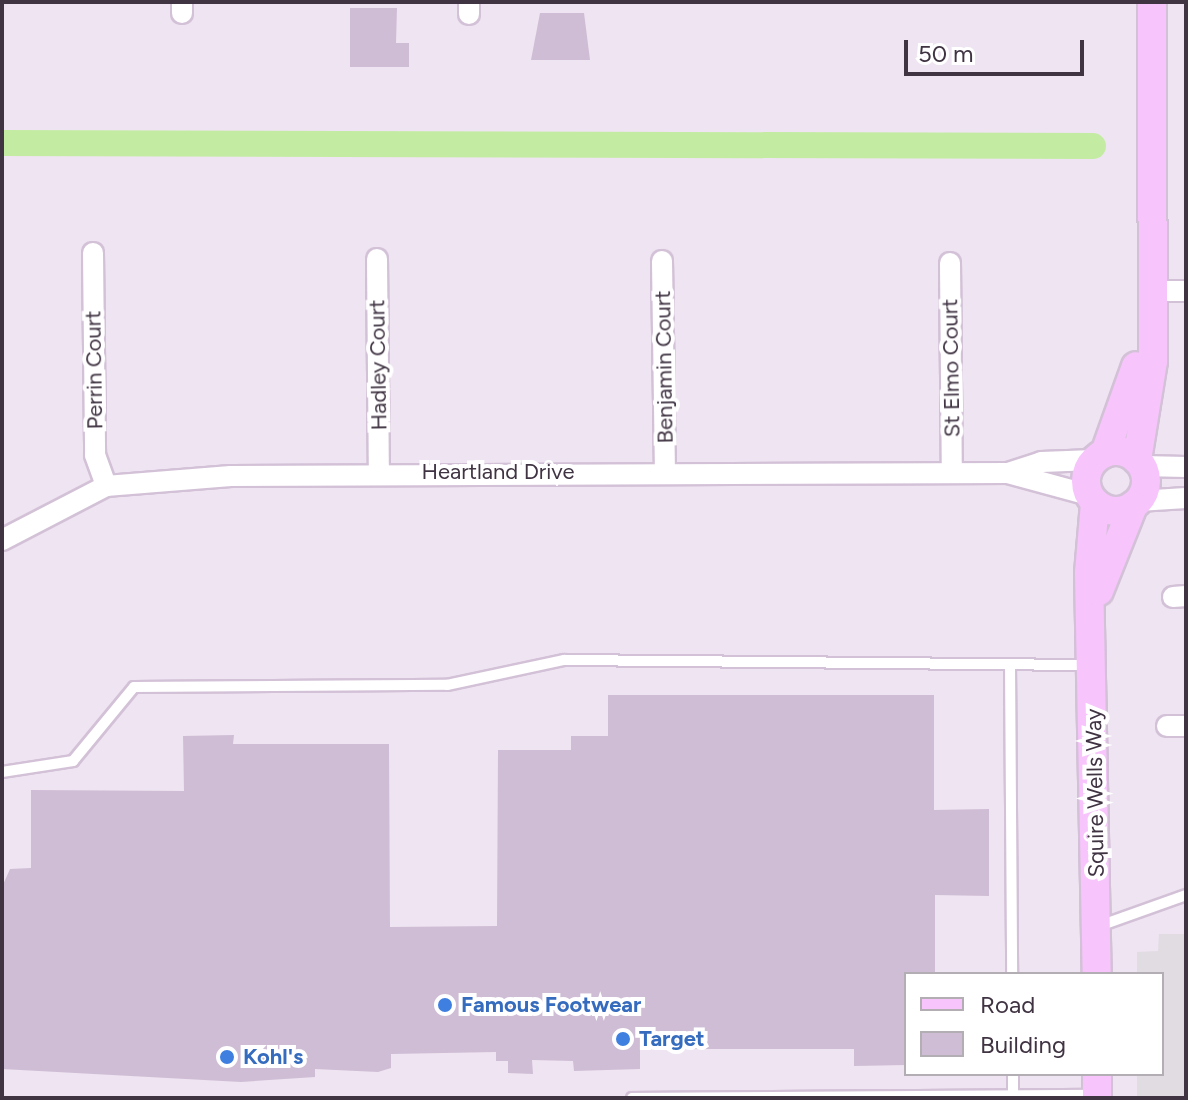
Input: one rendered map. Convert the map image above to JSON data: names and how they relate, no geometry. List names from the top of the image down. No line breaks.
{"streets":{"street":["Hadley Court","Benjamin Court","St Elmo Court","Perrin Court","Heartland Drive","Squire Wells Way"]},"crossings":[["Hadley Court","Heartland Drive"],["Benjamin Court","Heartland Drive"],["St Elmo Court","Heartland Drive"],["Perrin Court","Heartland Drive"],["Heartland Drive","Squire Wells Way"]],"places":["Famous Footwear","Target","Kohl's"],"legend":["Road","Building"],"scale_bar":"50 m"}
